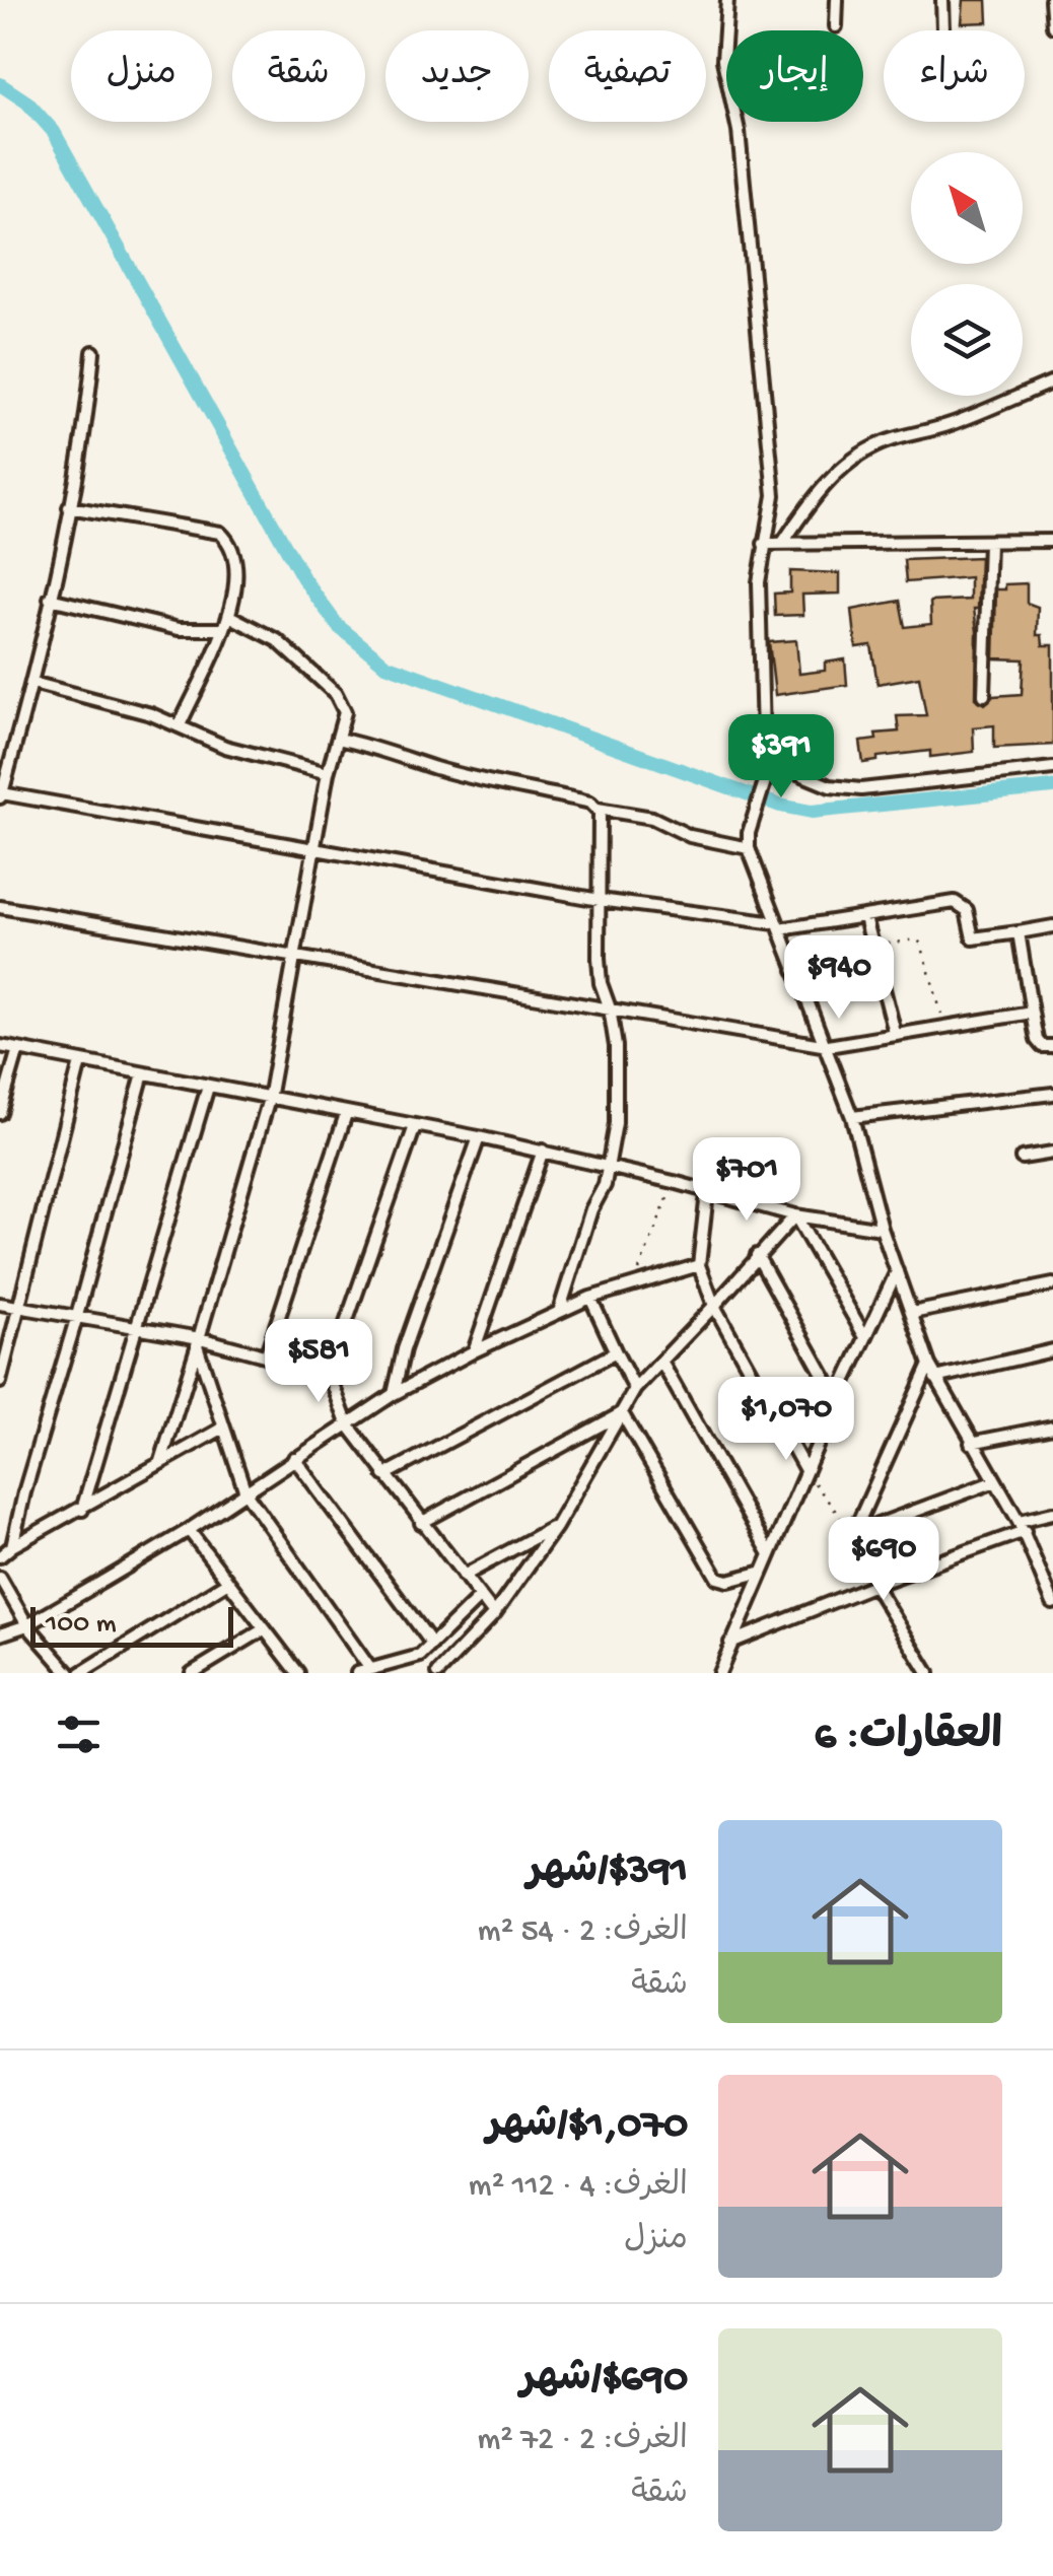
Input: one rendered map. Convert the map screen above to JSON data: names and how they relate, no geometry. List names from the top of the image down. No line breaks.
{"scale_bar":"100 m","north":"top left","page":{"chip":["شراء","إيجار","تصفية","جديد","شقة","منزل"],"price":["$391","$940","$701","$581","$1,070","$690"],"scale":"100 m","heading":"العقارات: 6","list":[{"name":"$391/شهر","note":"الغرف: 2 · 54 m² · شقة"},{"name":"$1,070/شهر","note":"الغرف: 4 · 112 m² · منزل"},{"name":"$690/شهر","note":"الغرف: 2 · 72 m² · شقة"}]}}
